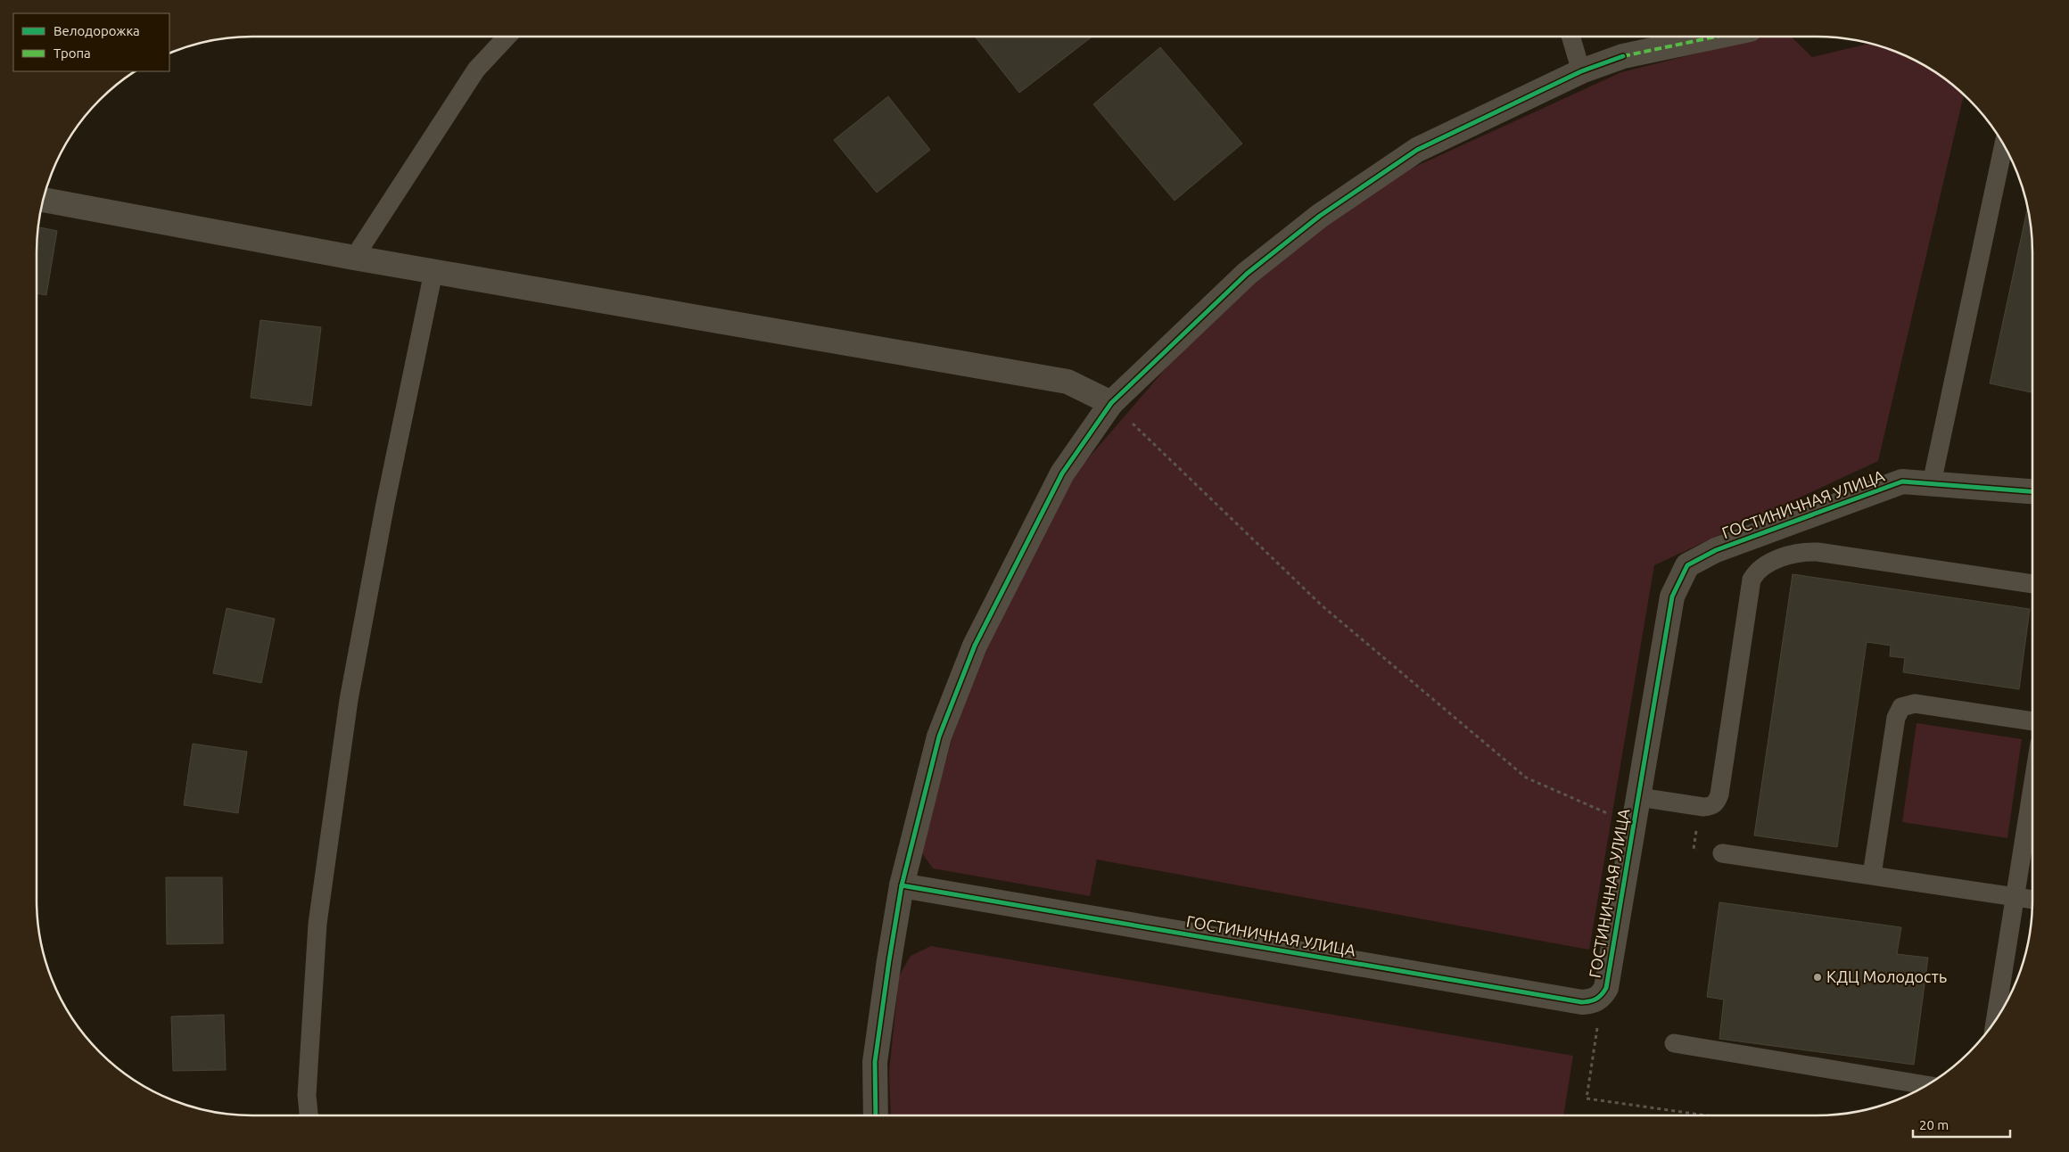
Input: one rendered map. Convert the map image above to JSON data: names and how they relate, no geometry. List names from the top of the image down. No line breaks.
{"streets":{"street":["ГОСТИНИЧНАЯ УЛИЦА"]},"places":["КДЦ Молодость"],"legend":["Велодорожка","Тропа"],"scale_bar":"20 m"}
